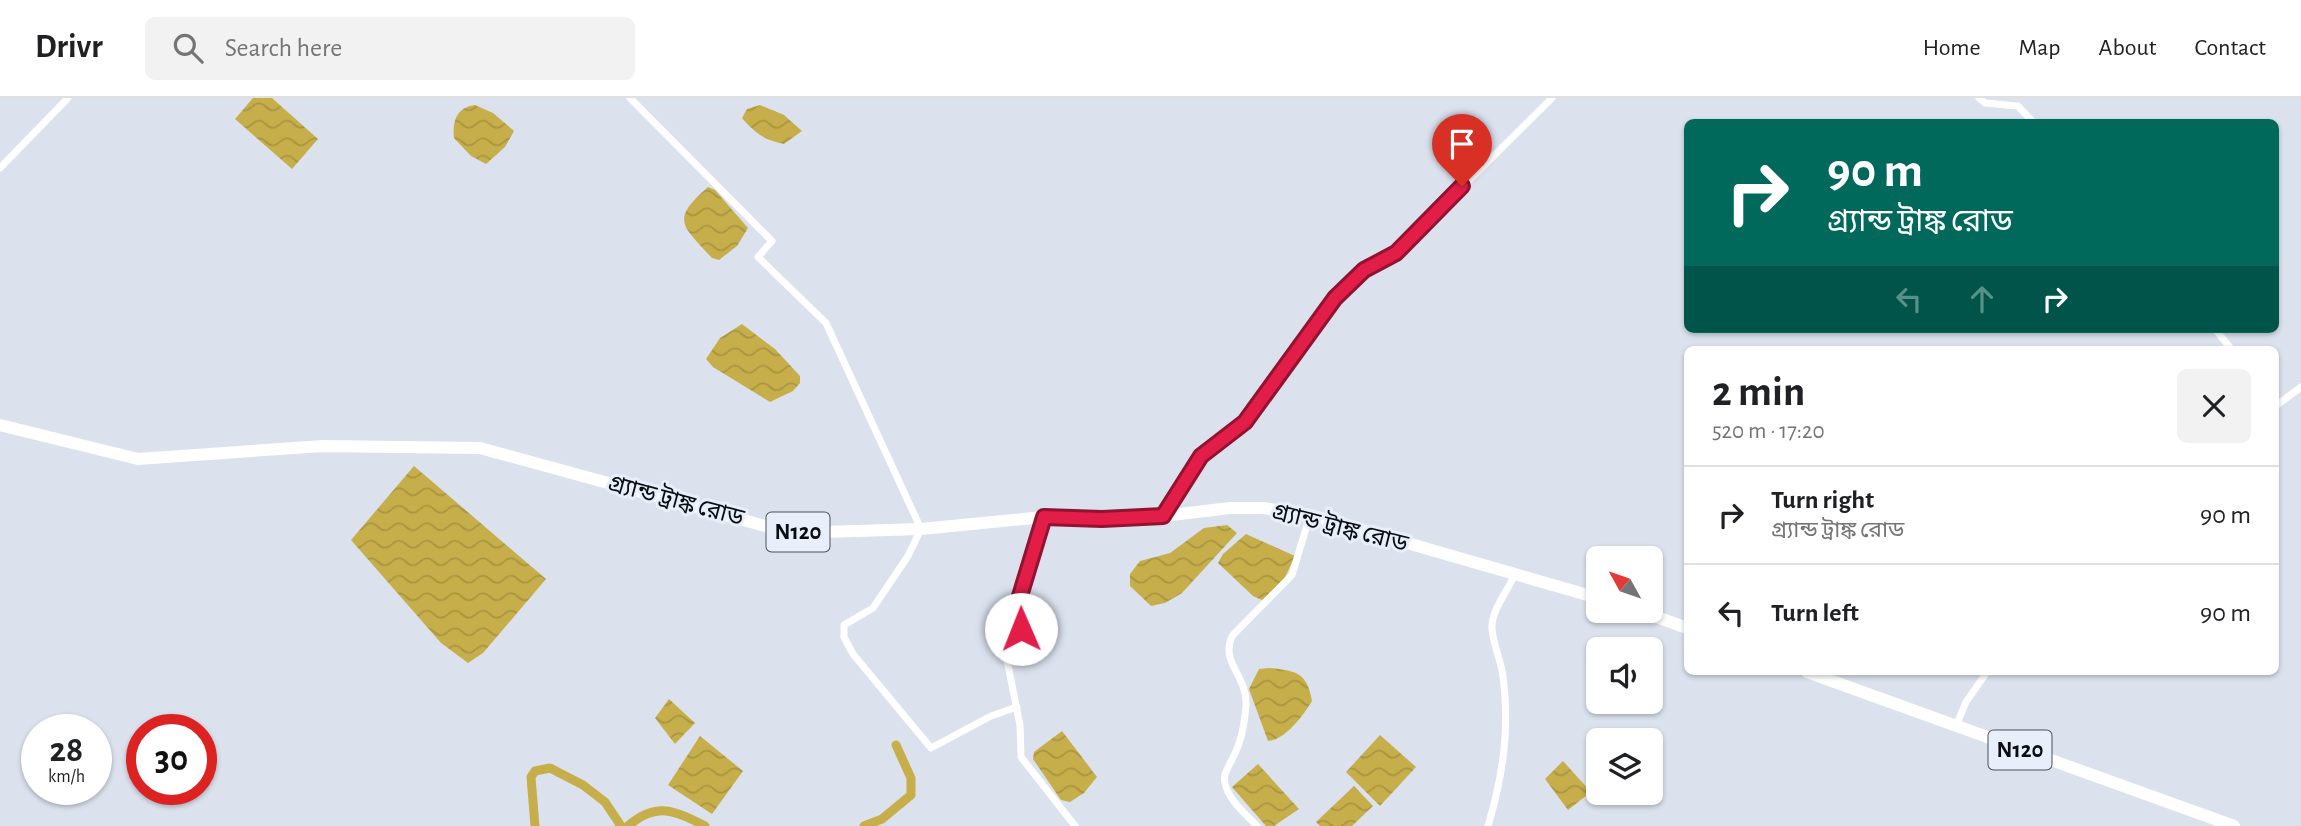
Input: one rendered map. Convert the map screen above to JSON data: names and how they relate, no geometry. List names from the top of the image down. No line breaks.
{"streets":{"highway":["গ্র্যান্ড ট্রাঙ্ক রোড","N120"]},"north":"top left","page":{"header":"Drivr","search":"Search here","nav":["Home","Map","About","Contact"],"turn":["90 m","গ্র্যান্ড ট্রাঙ্ক রোড"],"heading":["2 min","520 m · 17:20"],"list":[{"name":"Turn right","note":"গ্র্যান্ড ট্রাঙ্ক রোড","value":"90 m"},{"name":"Turn left","value":"90 m"}],"speed":"28 km/h","limit":"30"}}
